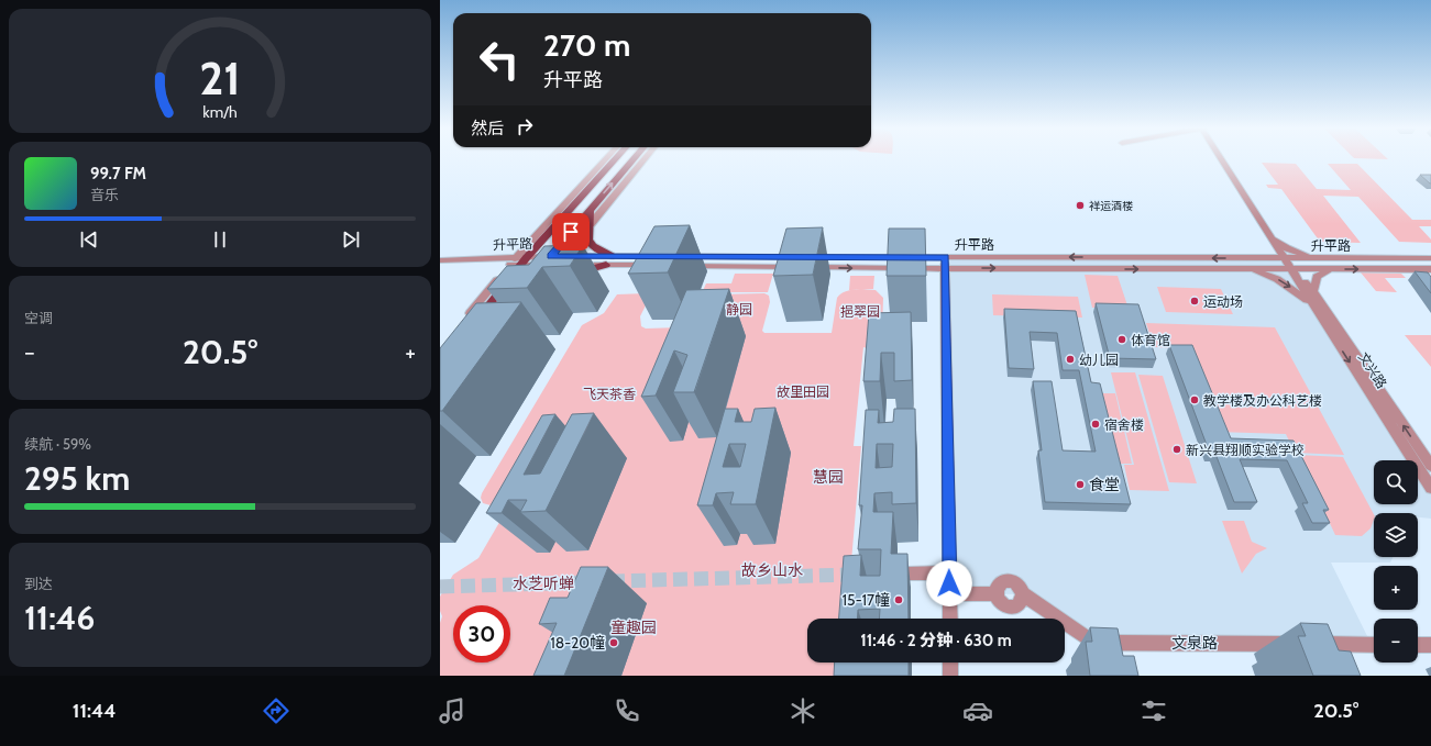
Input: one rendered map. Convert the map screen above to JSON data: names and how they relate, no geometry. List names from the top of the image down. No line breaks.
{"streets":{"street":["升平路","文兴路","文泉路"]},"crossings":[["升平路","文兴路"]],"parks":["静园","挹翠园","故里田园","飞天茶香","慧园","故乡山水","水芝听蝉","童趣园"],"places":["祥运酒楼","运动场","体育馆","幼儿园","教学楼及办公科艺楼","宿舍楼","新兴县翔顺实验学校","食堂","15-17幢","18-20幢"],"page":{"turn":["270 m","升平路"],"then":"然后","song":["99.7 FM","音乐"],"tile":["空调",["续航 · 59%","295 km"],["到达","11:46"]],"heat":["−","20.5°","+"],"map_buttons":["+","−"],"limit":"30","trip":"11:46 · 2 分钟 · 630 m","tabs":["11:44","20.5°"],"gauge":["21","km/h"]}}
